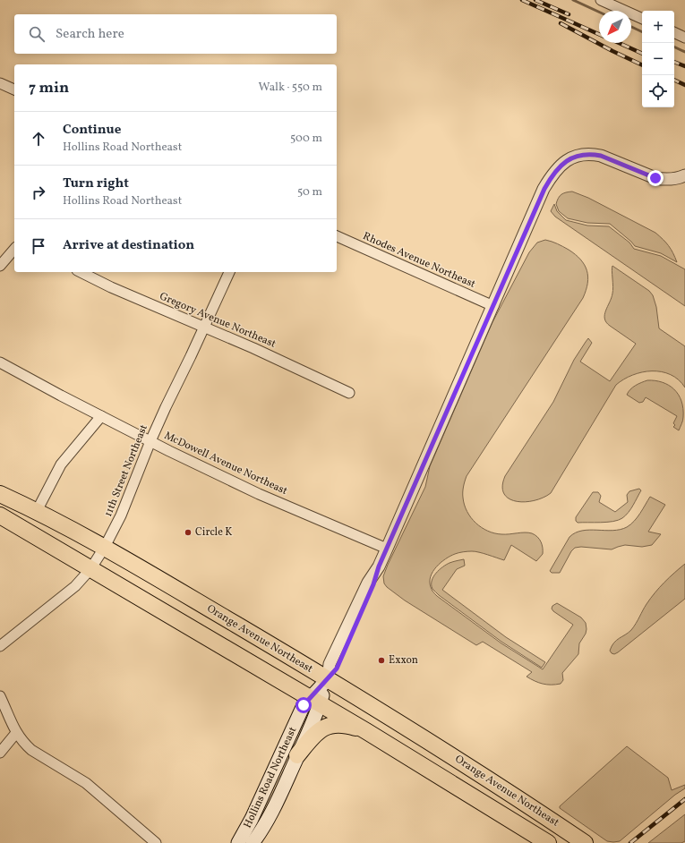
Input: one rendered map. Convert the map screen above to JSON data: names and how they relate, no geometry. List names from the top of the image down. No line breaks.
{"streets":{"highway":["Orange Avenue Northeast"],"main road":["Hollins Road Northeast"],"street":["Rhodes Avenue Northeast","Gregory Avenue Northeast","McDowell Avenue Northeast","11th Street Northeast"]},"crossings":[["Gregory Avenue Northeast","11th Street Northeast"],["McDowell Avenue Northeast","11th Street Northeast"],["11th Street Northeast","Orange Avenue Northeast"],["Orange Avenue Northeast","Hollins Road Northeast"]],"places":["Circle K","Exxon"],"north":"bottom left","page":{"map_buttons":["+","−"],"search":"Search here","heading":["7 min","Walk · 550 m"],"list":[["Continue","Hollins Road Northeast","500 m"],["Turn right","Hollins Road Northeast","50 m"],"Arrive at destination"]}}
